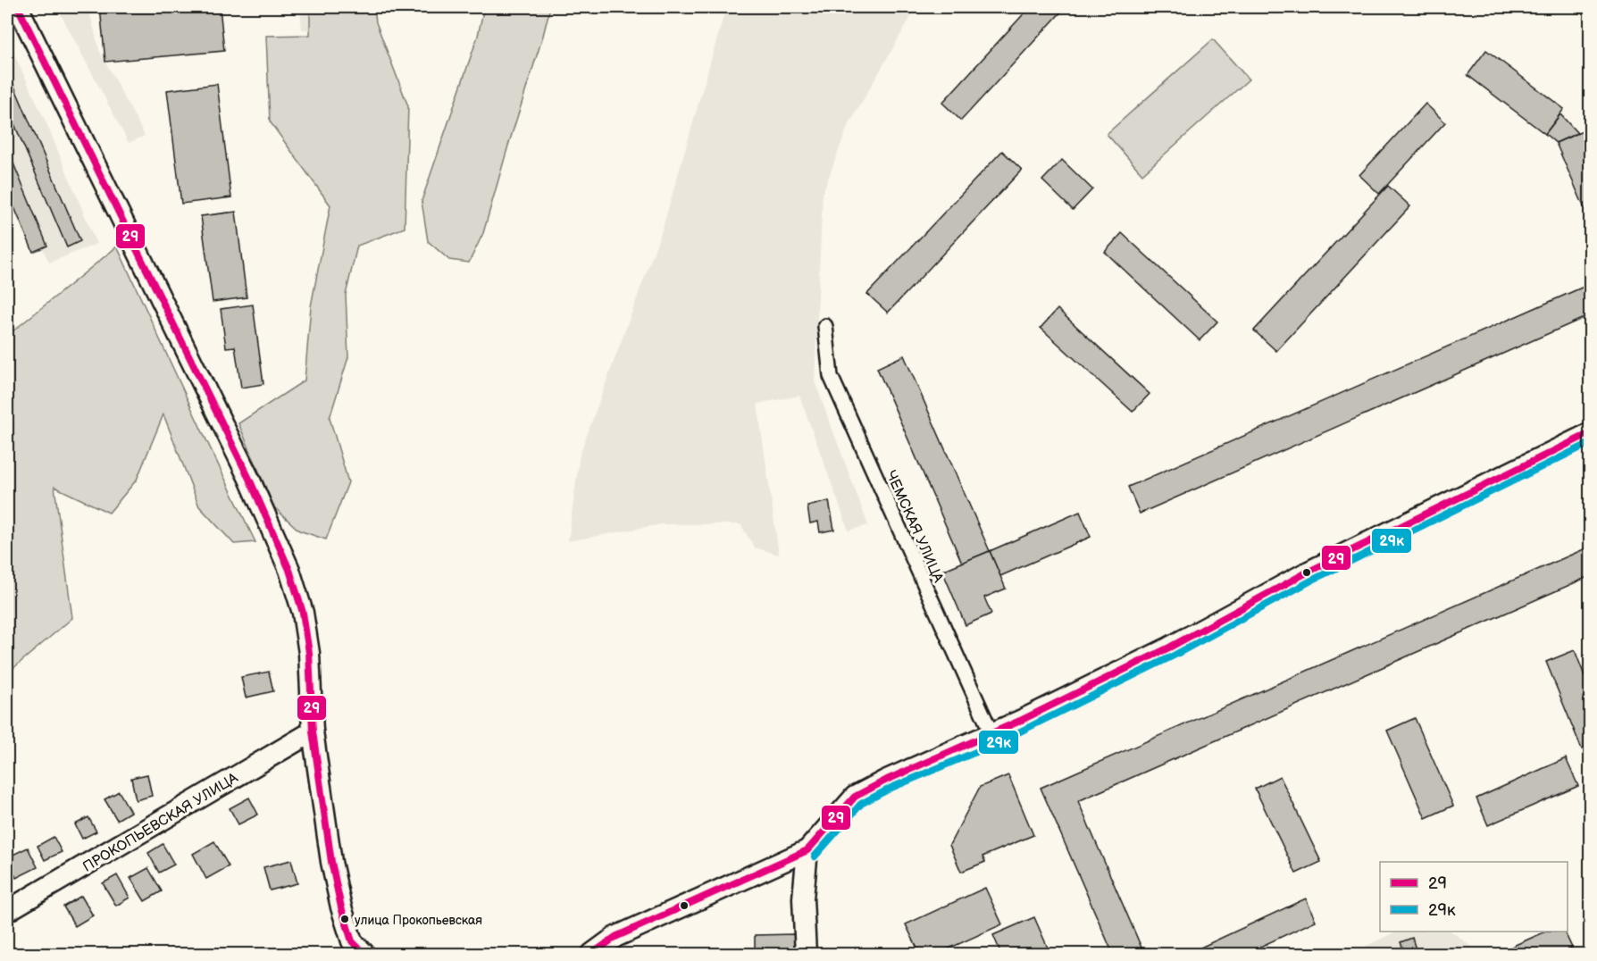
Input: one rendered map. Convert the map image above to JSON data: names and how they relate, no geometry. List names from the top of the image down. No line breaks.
{"streets":{"main road":["ПРОКОПЬЕВСКАЯ УЛИЦА"],"street":["ЧЕМСКАЯ УЛИЦА"]},"places":["улица Прокопьевская"],"lines":["transit line 29","transit line 29к"],"legend":["29","29к"]}
